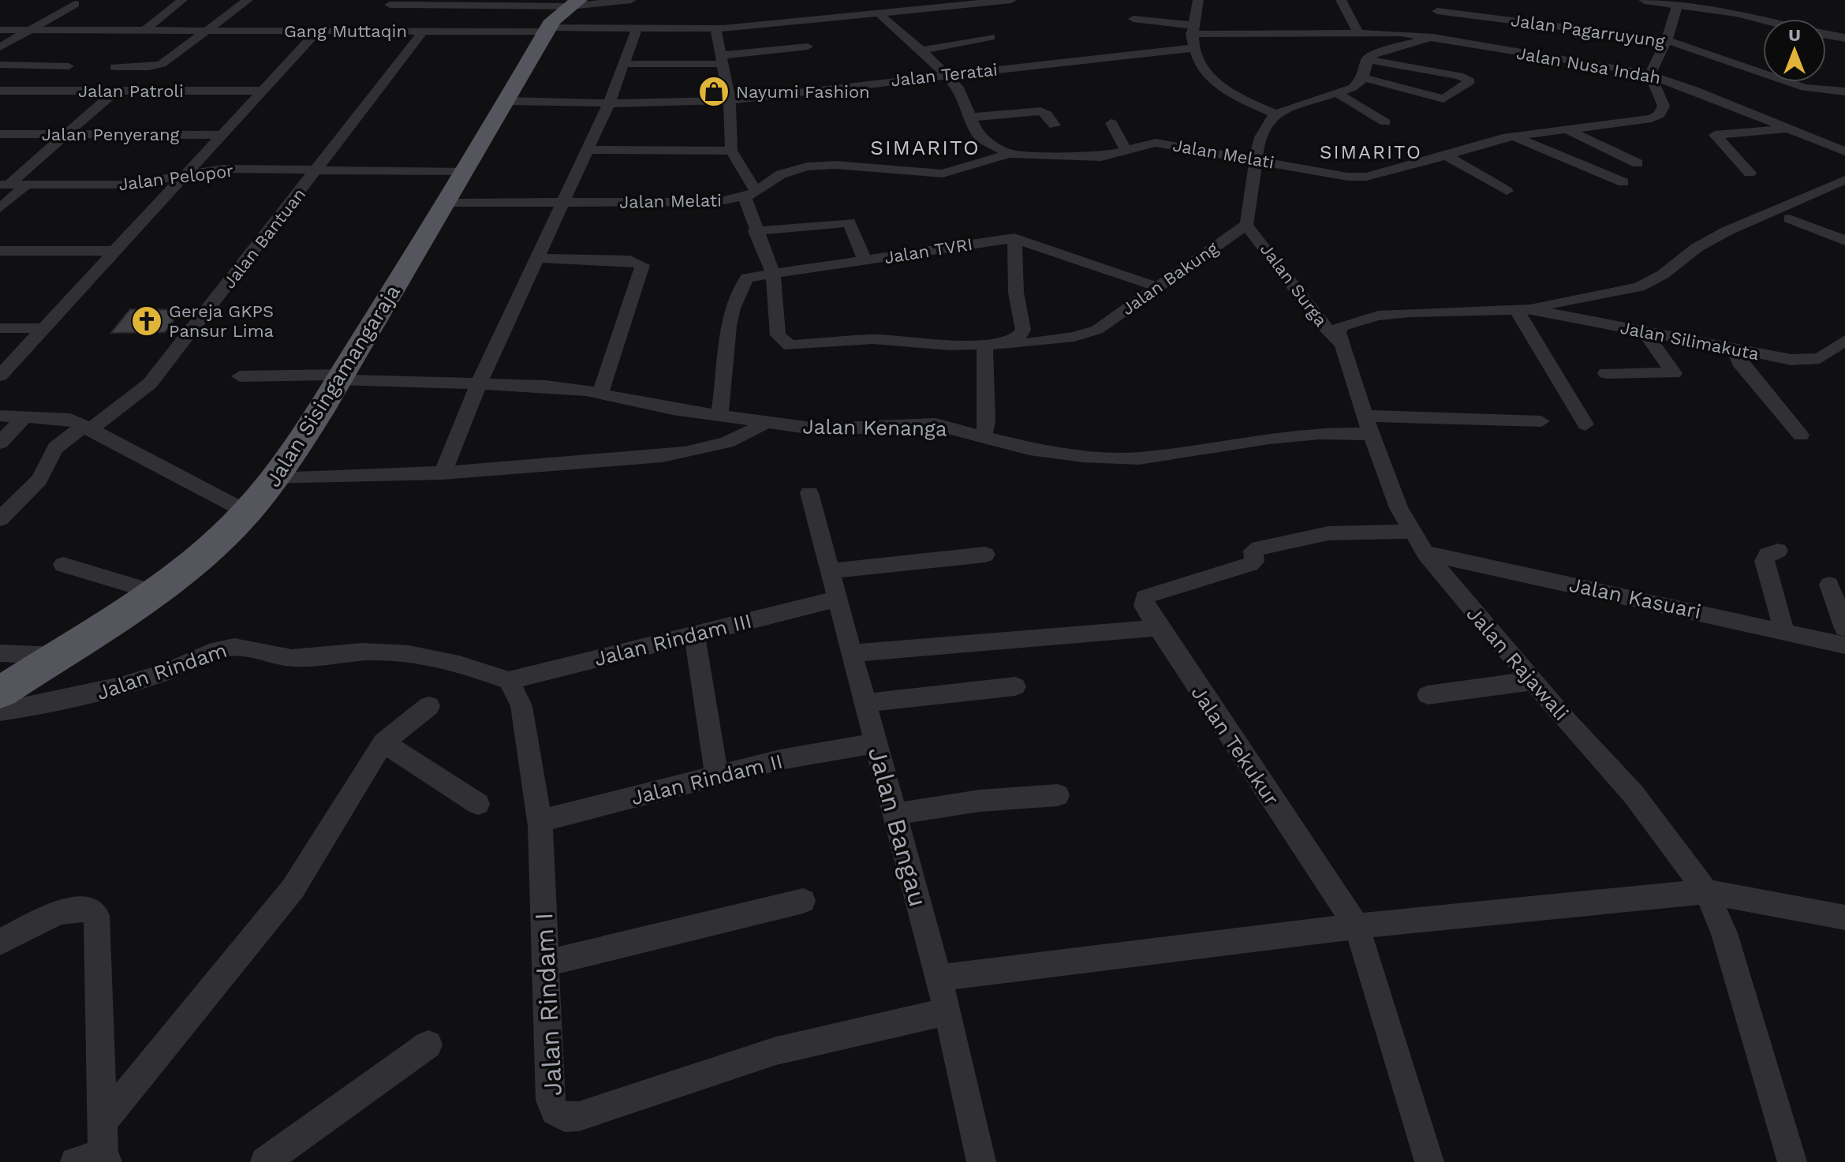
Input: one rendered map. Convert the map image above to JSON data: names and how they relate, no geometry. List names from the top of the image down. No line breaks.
{"streets":{"highway":["Jalan Sisingamangaraja"],"street":["Gang Muttaqin","Jalan Pagarruyung","Jalan Nusa Indah","Jalan Teratai","Jalan Patroli","Jalan Penyerang","Jalan Melati","Jalan Pelopor","Jalan Bantuan","Jalan TVRI","Jalan Bakung","Jalan Surga","Jalan Silimakuta","Jalan Kenanga","Jalan Kasuari","Jalan Rindam III","Jalan Rajawali","Jalan Rindam","Jalan Tekukur","Jalan Rindam II","Jalan Bangau","Jalan Rindam I"]},"crossings":[["Gang Muttaqin","Jalan Bantuan"],["Gang Muttaqin","Jalan Sisingamangaraja"],["Jalan Nusa Indah","Jalan Melati"],["Jalan Teratai","Jalan Sisingamangaraja"],["Jalan Melati","Jalan Sisingamangaraja"],["Jalan Pelopor","Jalan Bantuan"],["Jalan Pelopor","Jalan Sisingamangaraja"],["Jalan TVRI","Jalan Bakung"],["Jalan TVRI","Jalan Kenanga"],["Jalan Bakung","Jalan Surga"],["Jalan Surga","Jalan Rajawali"],["Jalan Sisingamangaraja","Jalan Kenanga"],["Jalan Kenanga","Jalan Rajawali"],["Jalan Kasuari","Jalan Rajawali"],["Jalan Rindam III","Jalan Rindam"],["Jalan Rindam III","Jalan Bangau"],["Jalan Rindam III","Jalan Rindam I"],["Jalan Rajawali","Jalan Tekukur"],["Jalan Rindam","Jalan Rindam I"],["Jalan Rindam II","Jalan Bangau"],["Jalan Rindam II","Jalan Rindam I"],["Jalan Bangau","Jalan Rindam I"]],"districts":["SIMARITO","SIMARITO"],"places":{"shop":["Nayumi Fashion"],"church":["Gereja GKPS Pansur Lima"]},"north":"top"}
